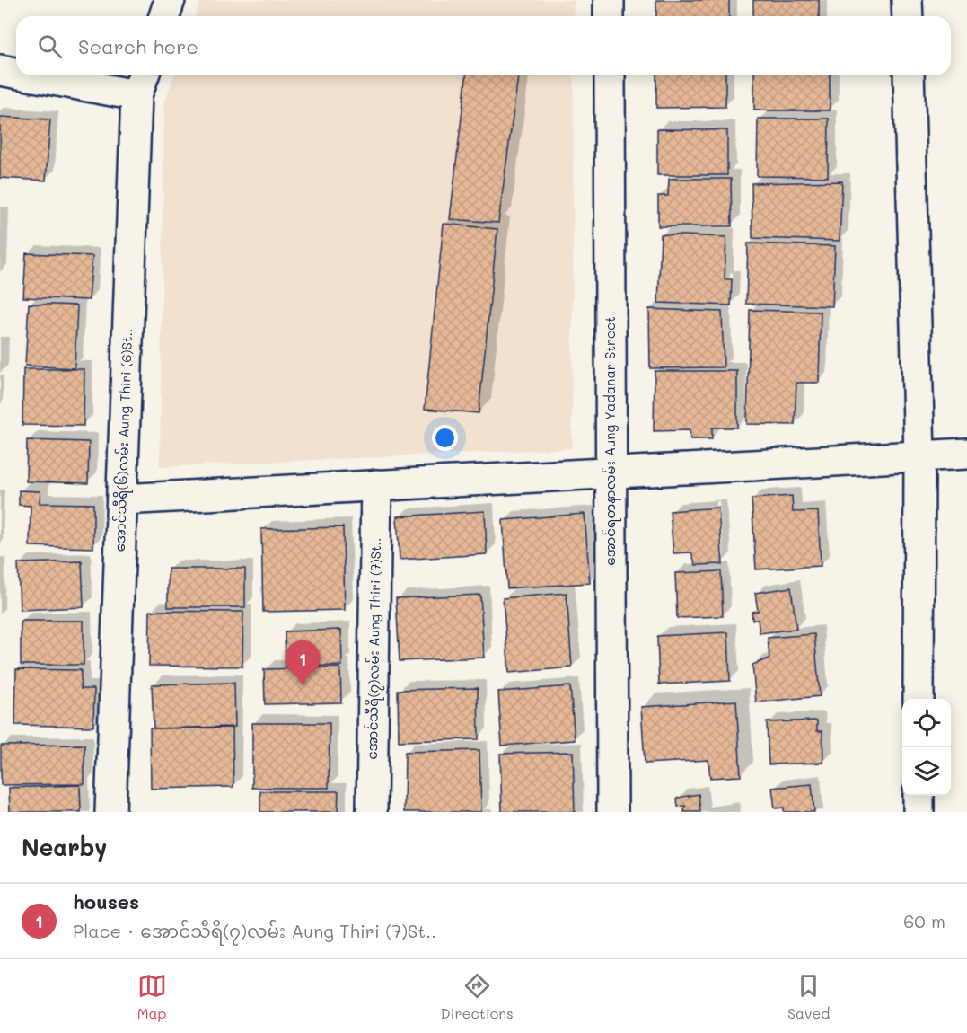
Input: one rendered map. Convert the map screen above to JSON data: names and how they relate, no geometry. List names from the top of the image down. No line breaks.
{"streets":{"street":["အောင်သီရိ(၆)လမ်း Aung Thiri (6)St..","အောင်ရတနာလမ်း Aung Yadanar Street","အောင်သီရိ(၇)လမ်း Aung Thiri (7)St.."]},"page":{"search":"Search here","pins":"1","heading":"Nearby","list":[{"mark":"1","name":"houses","note":"Place · အောင်သီရိ(၇)လမ်း Aung Thiri (7)St..","value":"60 m"}],"nav":["Map","Directions","Saved"]}}
